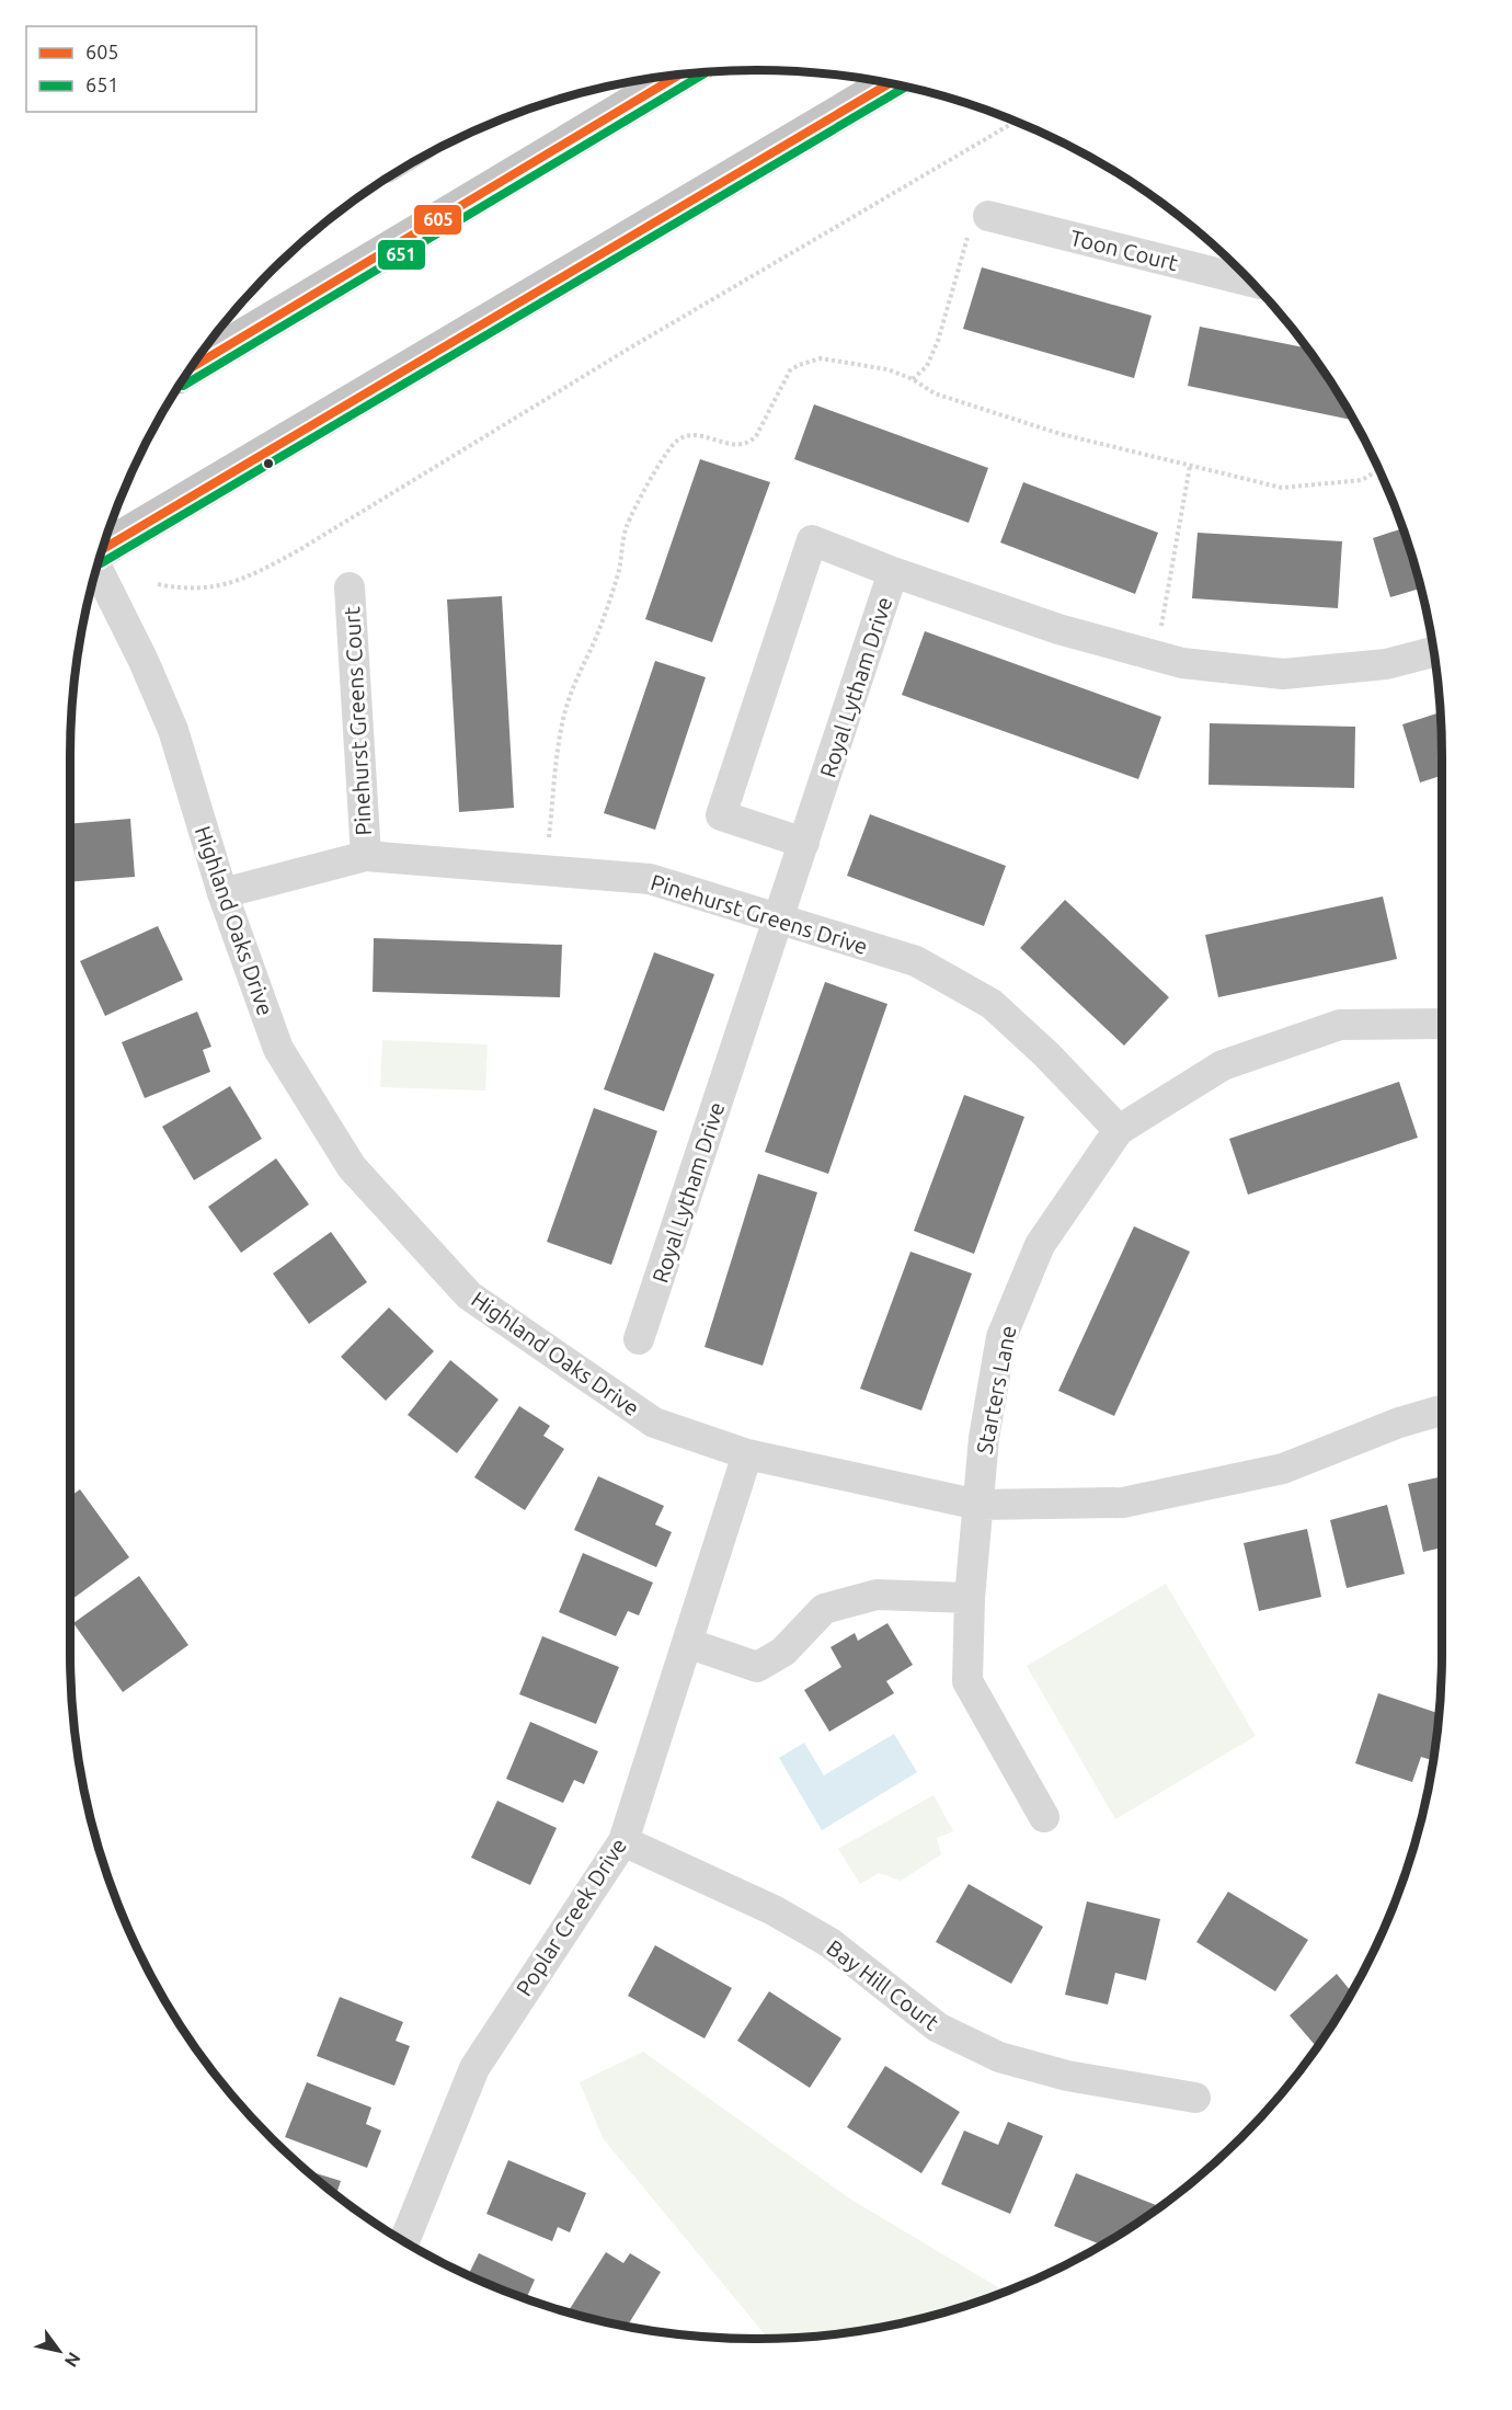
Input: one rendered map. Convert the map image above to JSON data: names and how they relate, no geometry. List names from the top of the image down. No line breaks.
{"streets":{"street":["Toon Court","Royal Lytham Drive","Pinehurst Greens Court","Pinehurst Greens Drive","Highland Oaks Drive","Starters Lane","Poplar Creek Drive","Bay Hill Court"]},"crossings":[["Royal Lytham Drive","Pinehurst Greens Drive"],["Pinehurst Greens Court","Pinehurst Greens Drive"],["Pinehurst Greens Drive","Highland Oaks Drive"],["Pinehurst Greens Drive","Starters Lane"],["Highland Oaks Drive","Starters Lane"],["Highland Oaks Drive","Poplar Creek Drive"],["Poplar Creek Drive","Bay Hill Court"]],"lines":["transit line 651","transit line 605"],"legend":["605","651"],"north":"bottom right"}
